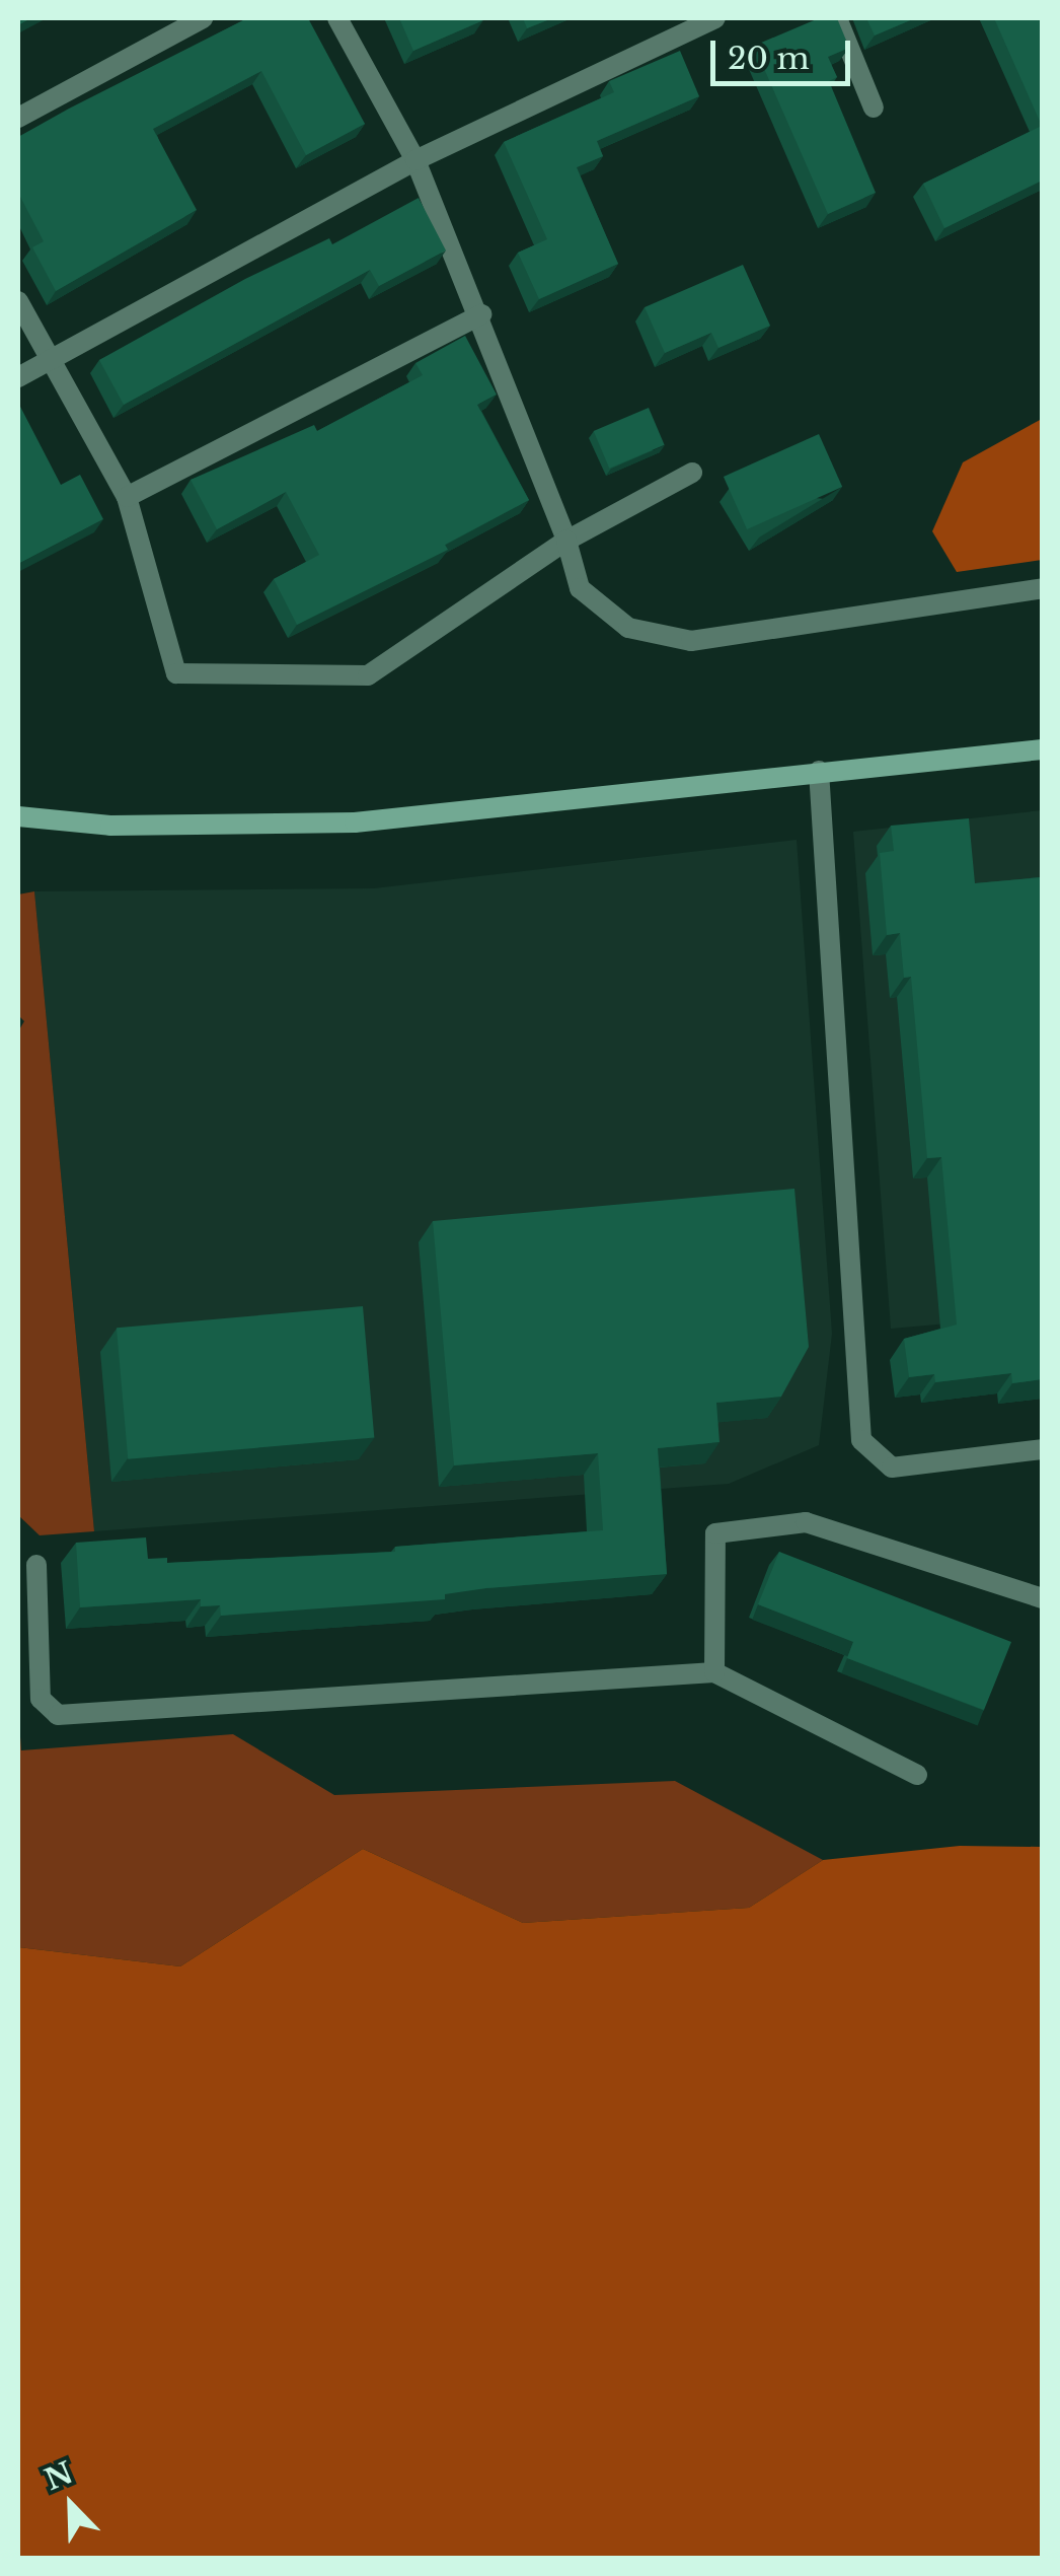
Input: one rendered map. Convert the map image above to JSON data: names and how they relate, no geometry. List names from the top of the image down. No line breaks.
{"scale_bar":"20 m","north":"top left"}
